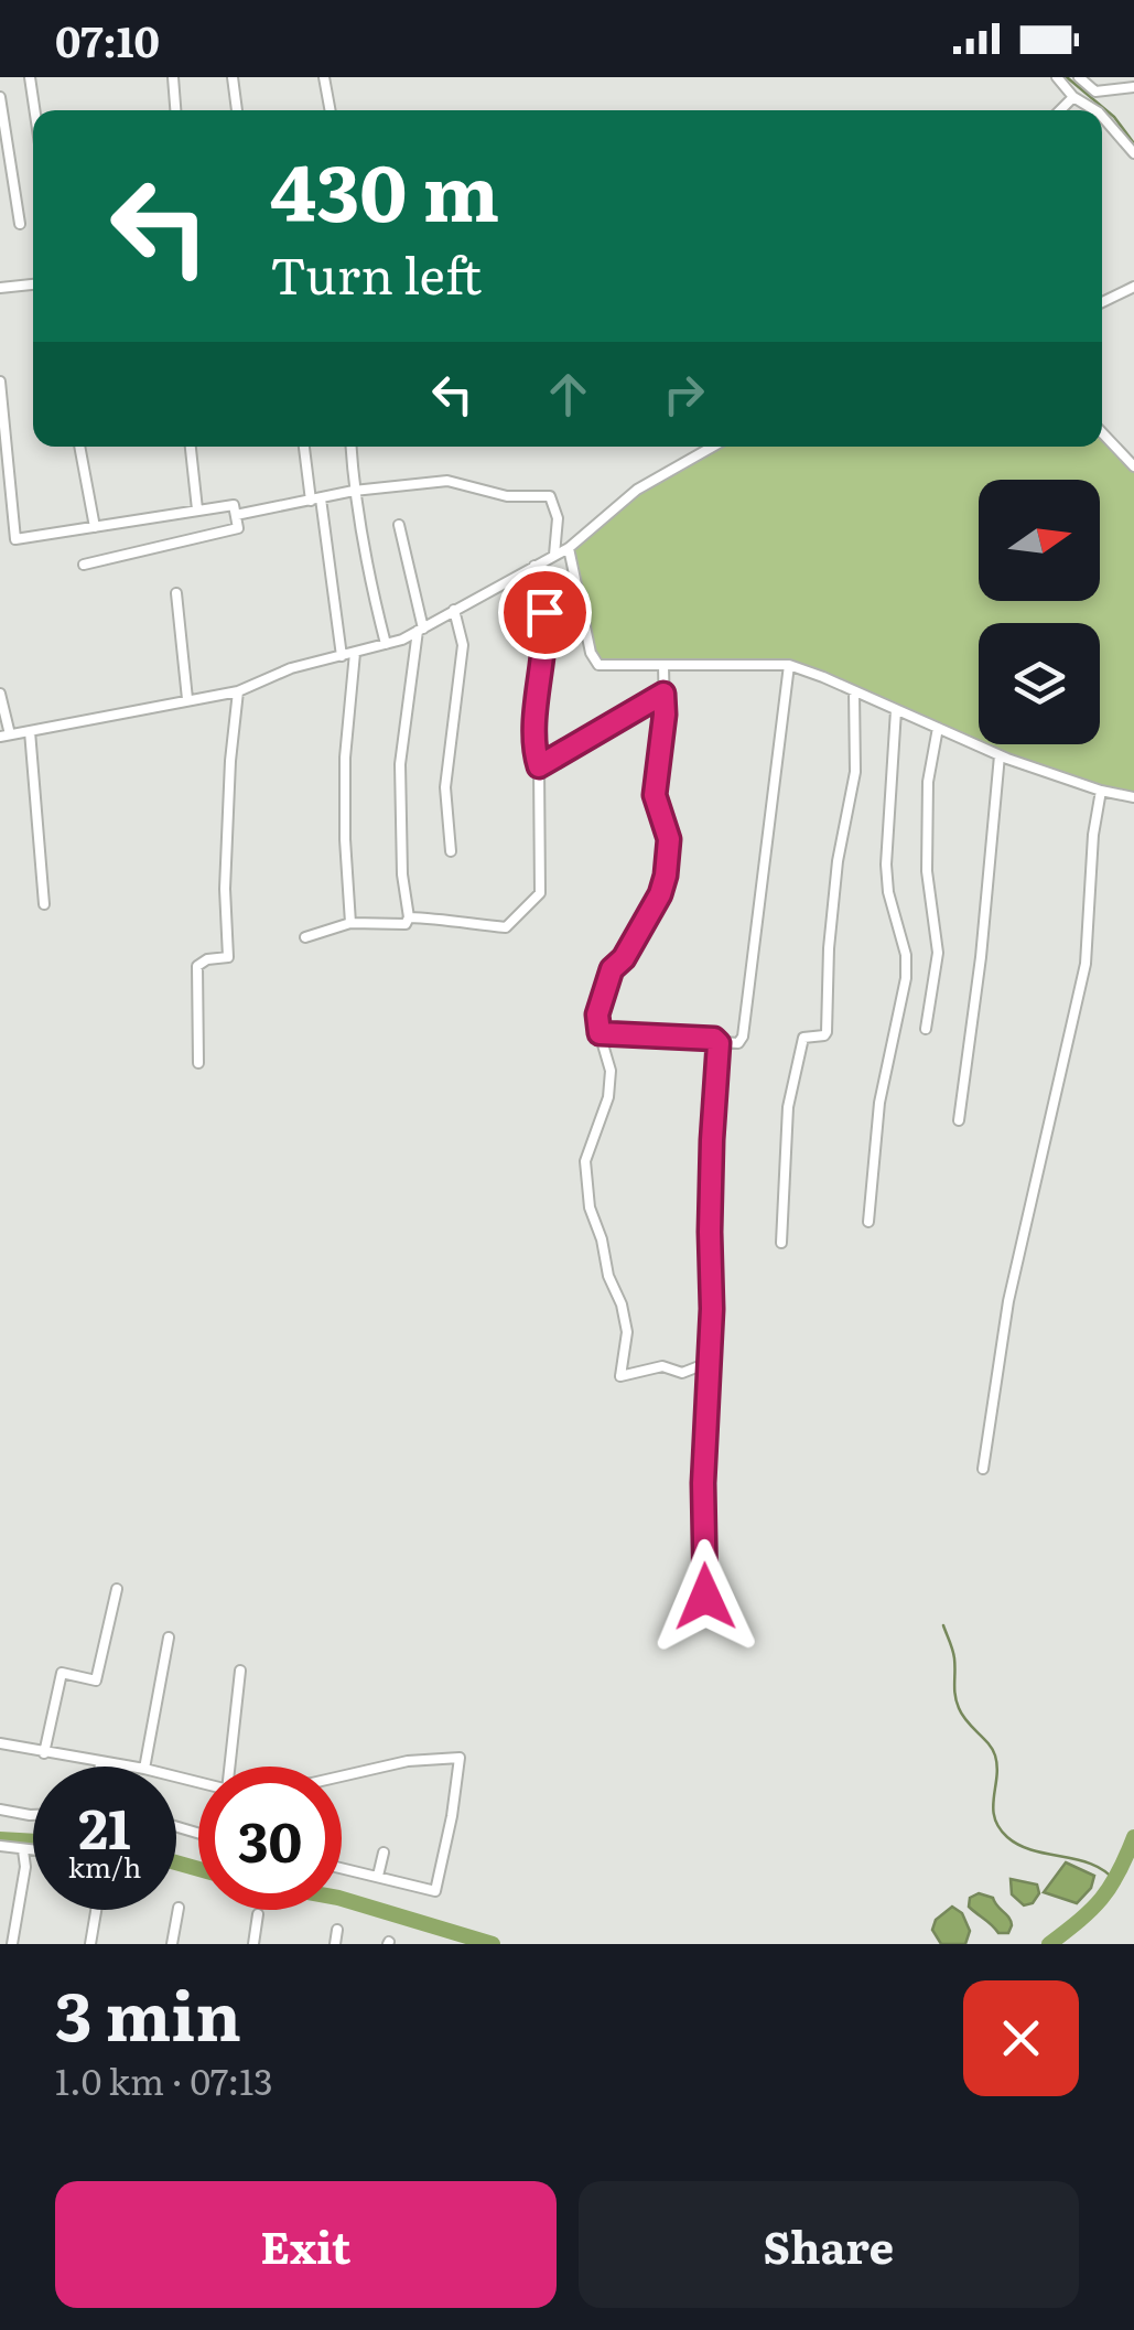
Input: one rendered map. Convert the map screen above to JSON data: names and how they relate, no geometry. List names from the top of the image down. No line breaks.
{"north":"right","page":{"status":"07:10","turn":["430 m","Turn left"],"speed":"21 km/h","limit":"30","heading":["3 min","1.0 km · 07:13"],"buttons":["Exit","Share"]}}
